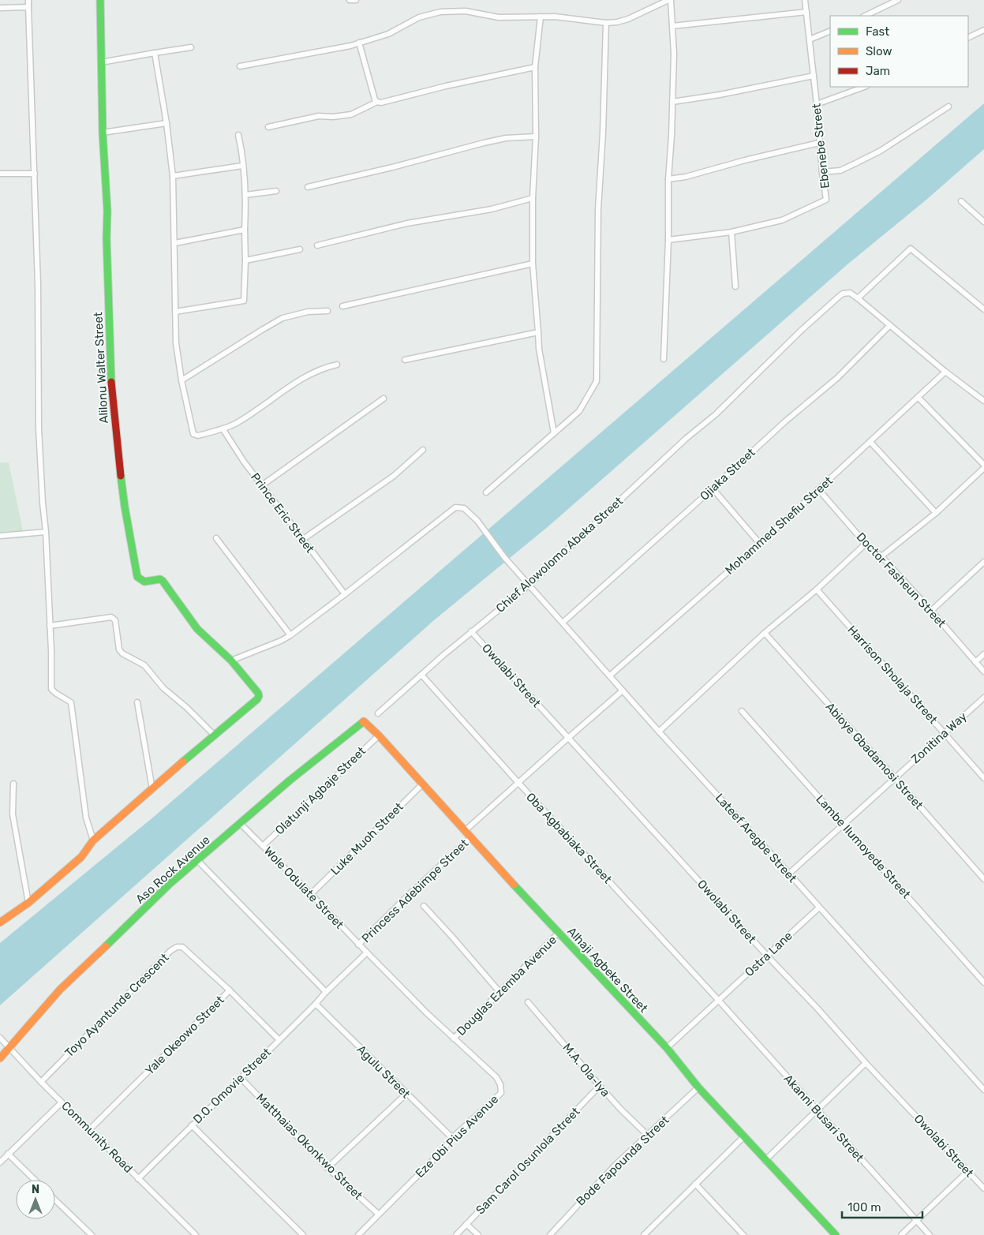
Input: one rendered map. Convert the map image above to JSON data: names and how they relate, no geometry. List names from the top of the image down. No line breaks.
{"streets":{"street":["Ebenebe Street","Alilonu Walter Street","Ojiaka Street","Prince Eric Street","Mohammed Shefiu Street","Chief Alowolomo Abeka Street","Doctor Fasheun Street","Harrison Sholaja Street","Owolabi Street","Zonitina Way","Abioye Gbadamosi Street","Olatunji Agbaje Street","Oba Agbabiaka Street","Lateef Aregbe Street","Luke Muoh Street","Lambe Ilumoyede Street","Aso Rock Avenue","Wole Odulate Street","Princess Adebimpe Street","Ostra Lane","Alhaji Agbeke Street","Douglas Ezemba Avenue","Toyo Ayantunde Crescent","Yale Okeowo Street","M.A. Ola-Iya","Agulu Street","D.O. Omovie Street","Akanni Busari Street","Eze Obi Pius Avenue","Community Road","Matthaias Okonkwo Street","Sam Carol Osunlola Street","Bode Fapounda Street"]},"crossings":[["Alilonu Walter Street","Lateef Aregbe Street"],["Ojiaka Street","Lateef Aregbe Street"],["Prince Eric Street","Lateef Aregbe Street"],["Mohammed Shefiu Street","Doctor Fasheun Street"],["Mohammed Shefiu Street","Lateef Aregbe Street"],["Chief Alowolomo Abeka Street","Owolabi Street"],["Chief Alowolomo Abeka Street","Oba Agbabiaka Street"],["Chief Alowolomo Abeka Street","Lateef Aregbe Street"],["Harrison Sholaja Street","Zonitina Way"],["Owolabi Street","Ostra Lane"],["Zonitina Way","Abioye Gbadamosi Street"],["Zonitina Way","Lateef Aregbe Street"],["Zonitina Way","Lambe Ilumoyede Street"],["Olatunji Agbaje Street","Wole Odulate Street"],["Olatunji Agbaje Street","Alhaji Agbeke Street"],["Oba Agbabiaka Street","Ostra Lane"],["Oba Agbabiaka Street","Akanni Busari Street"],["Lateef Aregbe Street","Ostra Lane"],["Luke Muoh Street","Wole Odulate Street"],["Luke Muoh Street","Alhaji Agbeke Street"],["Aso Rock Avenue","Wole Odulate Street"],["Aso Rock Avenue","Alhaji Agbeke Street"],["Aso Rock Avenue","Community Road"],["Wole Odulate Street","Princess Adebimpe Street"],["Wole Odulate Street","D.O. Omovie Street"],["Wole Odulate Street","Eze Obi Pius Avenue"],["Princess Adebimpe Street","Alhaji Agbeke Street"],["Ostra Lane","Alhaji Agbeke Street"],["Ostra Lane","Akanni Busari Street"],["Alhaji Agbeke Street","Douglas Ezemba Avenue"],["Alhaji Agbeke Street","Bode Fapounda Street"],["Douglas Ezemba Avenue","Eze Obi Pius Avenue"],["Toyo Ayantunde Crescent","Yale Okeowo Street"],["Toyo Ayantunde Crescent","Community Road"],["Yale Okeowo Street","D.O. Omovie Street"],["Yale Okeowo Street","Community Road"],["M.A. Ola-Iya","Sam Carol Osunlola Street"],["M.A. Ola-Iya","Bode Fapounda Street"],["Agulu Street","D.O. Omovie Street"],["Agulu Street","Eze Obi Pius Avenue"],["D.O. Omovie Street","Eze Obi Pius Avenue"],["D.O. Omovie Street","Community Road"],["D.O. Omovie Street","Matthaias Okonkwo Street"],["Eze Obi Pius Avenue","Matthaias Okonkwo Street"]],"legend":["Fast","Slow","Jam"],"scale_bar":"100 m","north":"top"}
